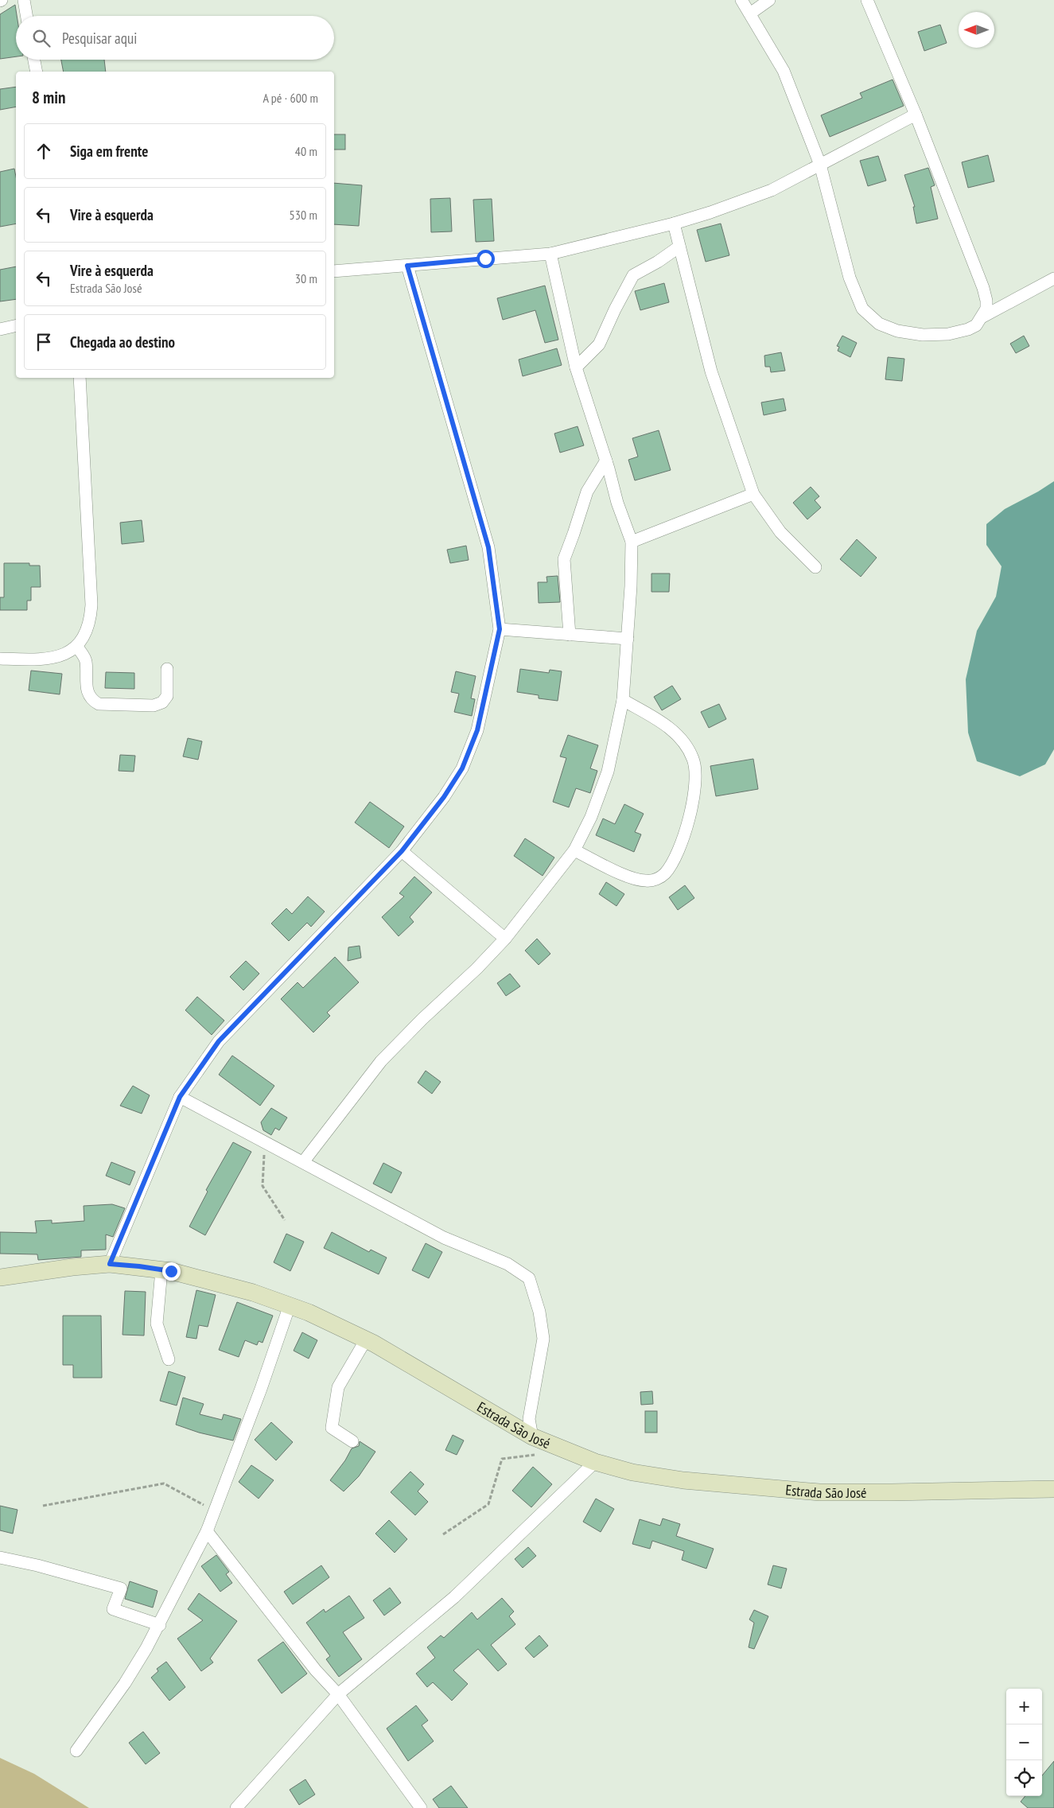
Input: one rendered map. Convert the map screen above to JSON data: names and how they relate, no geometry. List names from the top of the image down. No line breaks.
{"streets":{"street":["Estrada São José"]},"north":"left","page":{"search":"Pesquisar aqui","heading":["8 min","A pé · 600 m"],"list":[["Siga em frente","40 m"],["Vire à esquerda","530 m"],["Vire à esquerda","Estrada São José","30 m"],"Chegada ao destino"],"map_buttons":["+","−"]}}
